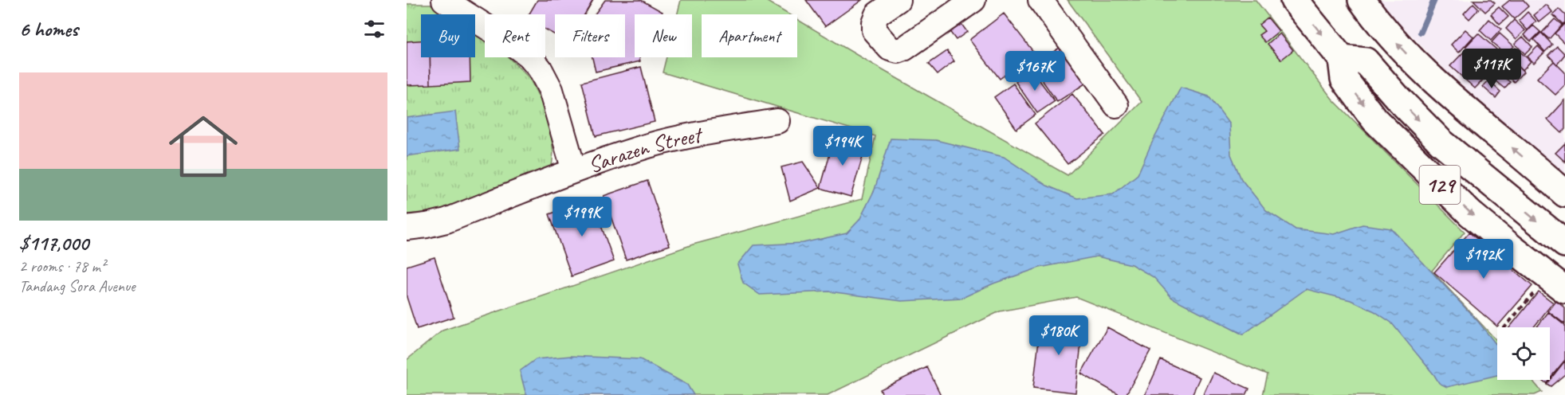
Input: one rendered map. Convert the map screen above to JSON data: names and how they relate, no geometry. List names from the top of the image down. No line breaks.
{"streets":{"main road":["129"],"street":["Sarazen Street"]},"page":{"heading":"6 homes","chip":["Buy","Rent","Filters","New","Apartment"],"price":["$117K","$167K","$194K","$199K","$192K","$180K"],"list":[{"name":"$117,000","note":"2 rooms · 78 m² · Tandang Sora Avenue"}]}}
